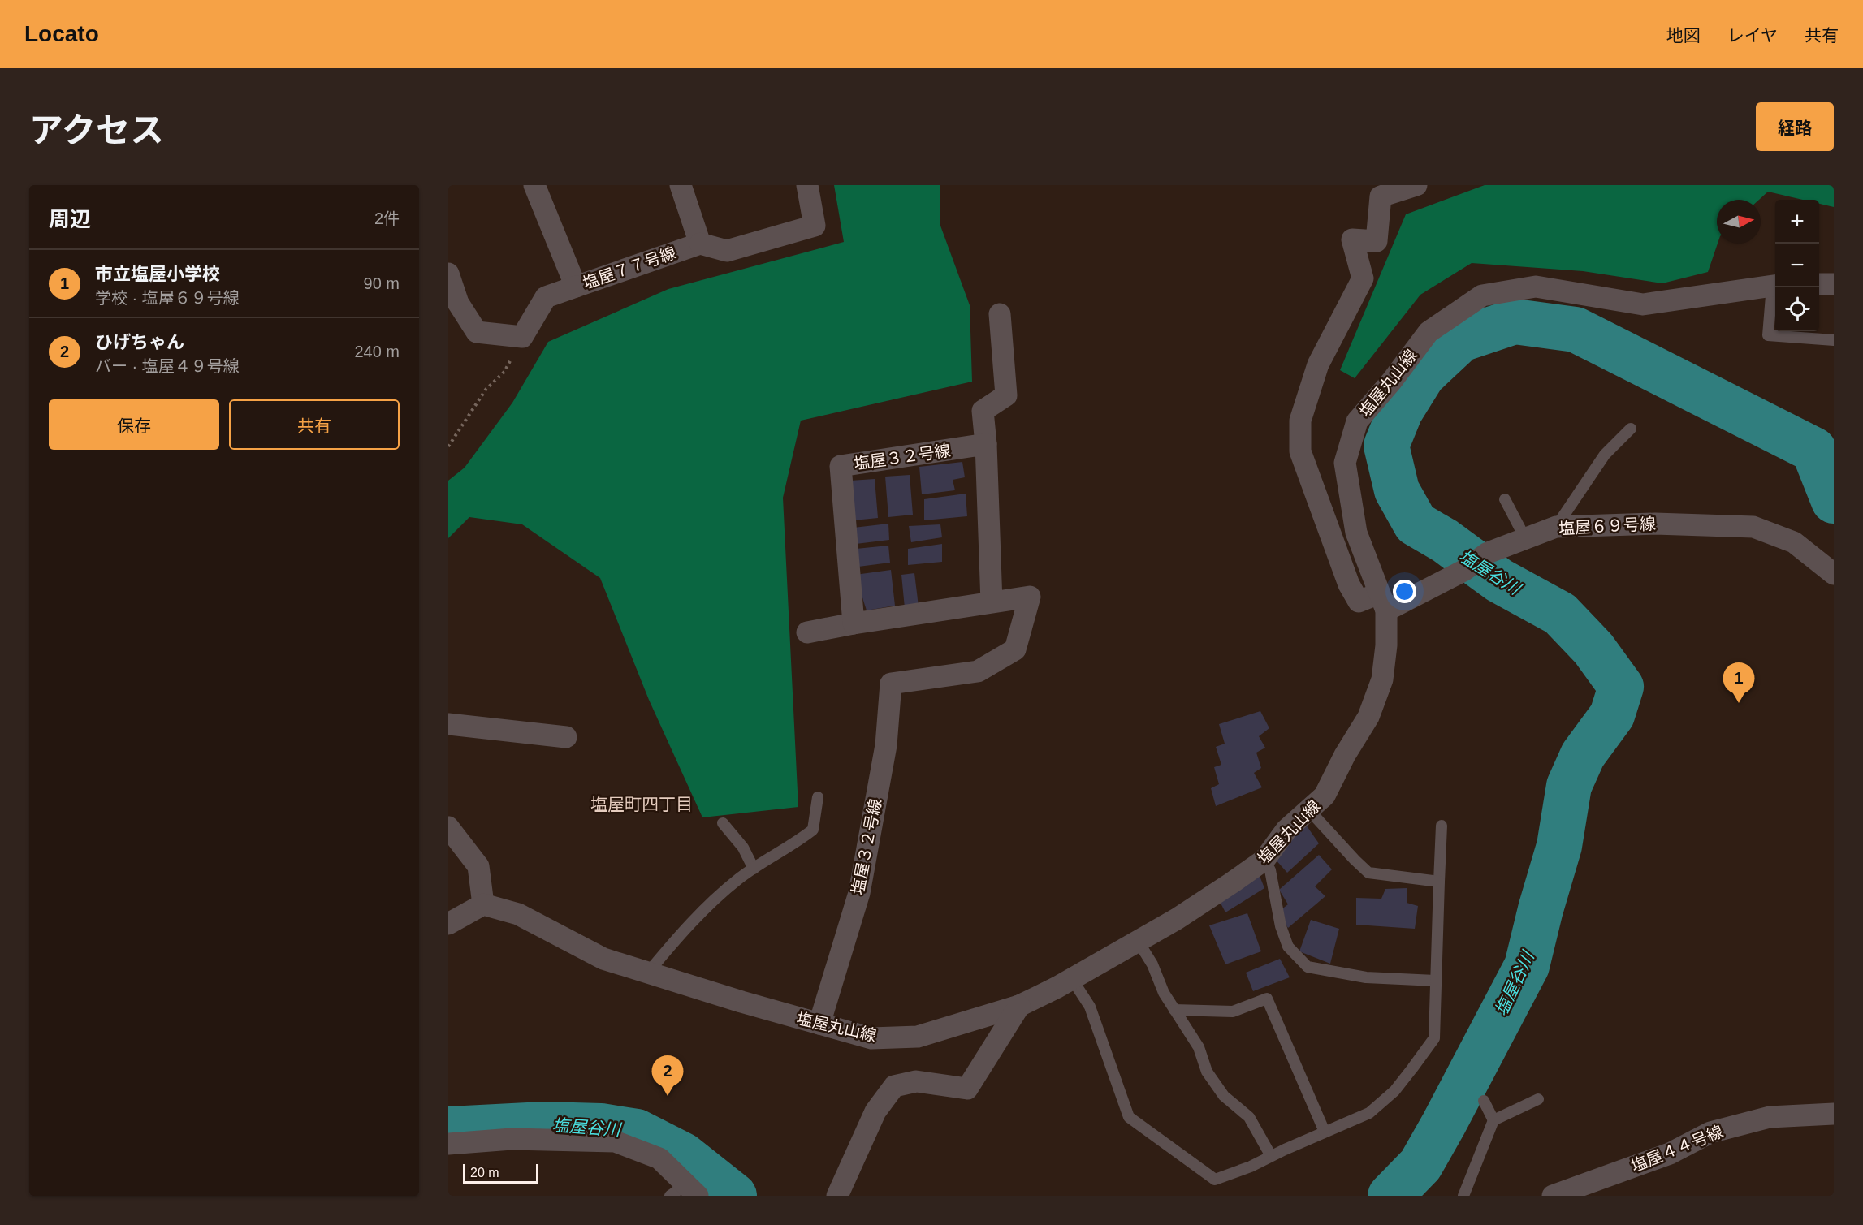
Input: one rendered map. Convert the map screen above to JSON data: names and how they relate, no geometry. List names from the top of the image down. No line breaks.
{"streets":{"street":["塩屋７７号線","塩屋丸山線","塩屋３２号線","塩屋６９号線","塩屋４４号線"]},"crossings":[["塩屋丸山線","塩屋３２号線"],["塩屋丸山線","塩屋６９号線"]],"districts":["塩屋町四丁目"],"water":["塩屋谷川"],"scale_bar":"20 m","north":"right","page":{"header":"Locato","nav":["地図","レイヤ","共有"],"title":"アクセス","buttons":["経路",["保存","共有"]],"heading":["周辺","2件"],"map_buttons":["+","−"],"list":[{"mark":"1","name":"市立塩屋小学校","note":"学校 · 塩屋６９号線","value":"90 m"},{"mark":"2","name":"ひげちゃん","note":"バー · 塩屋４９号線","value":"240 m"}],"pins":["1","2"],"scale":"20 m"}}
